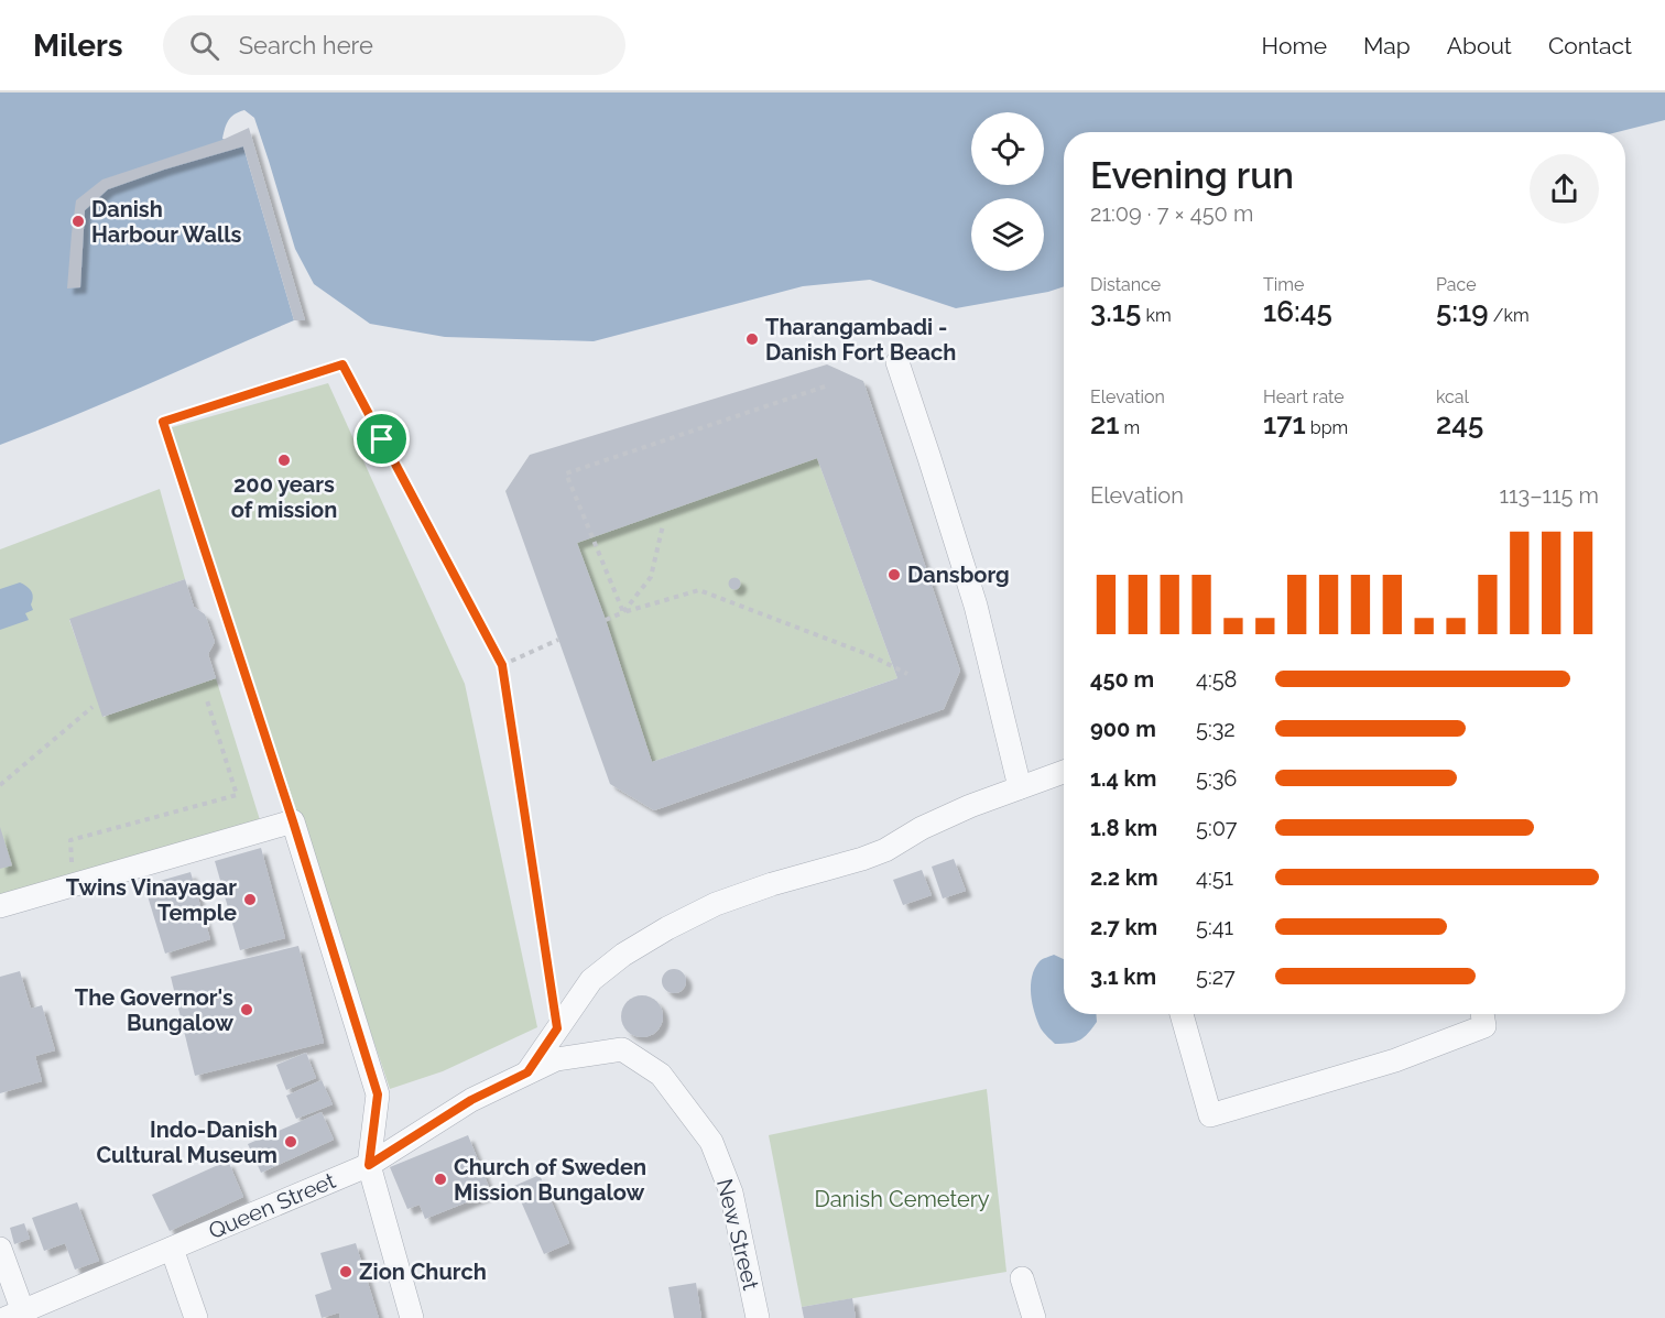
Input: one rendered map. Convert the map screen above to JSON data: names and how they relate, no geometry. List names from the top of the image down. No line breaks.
{"streets":{"street":["Queen Street","New Street"]},"crossings":[["Queen Street","New Street"]],"parks":["Danish Cemetery"],"places":["Danish Harbour Walls","Tharangambadi - Danish Fort Beach","200 years of mission","Dansborg","Twins Vinayagar Temple","The Governor's Bungalow","Indo-Danish Cultural Museum","Church of Sweden Mission Bungalow","Zion Church"],"page":{"header":"Milers","search":"Search here","nav":["Home","Map","About","Contact"],"heading":["Evening run","21:09 · 7 × 450 m"],"stats":[["Distance","3.15 km"],["Time","16:45"],["Pace","5:19 /km"],["Elevation","21 m"],["Heart rate","171 bpm"],["kcal","245"]],"chart":["Elevation","113–115 m"],"list":[{"name":"450 m","note":"4:58"},{"name":"900 m","note":"5:32"},{"name":"1.4 km","note":"5:36"},{"name":"1.8 km","note":"5:07"},{"name":"2.2 km","note":"4:51"},{"name":"2.7 km","note":"5:41"},{"name":"3.1 km","note":"5:27"}]}}
